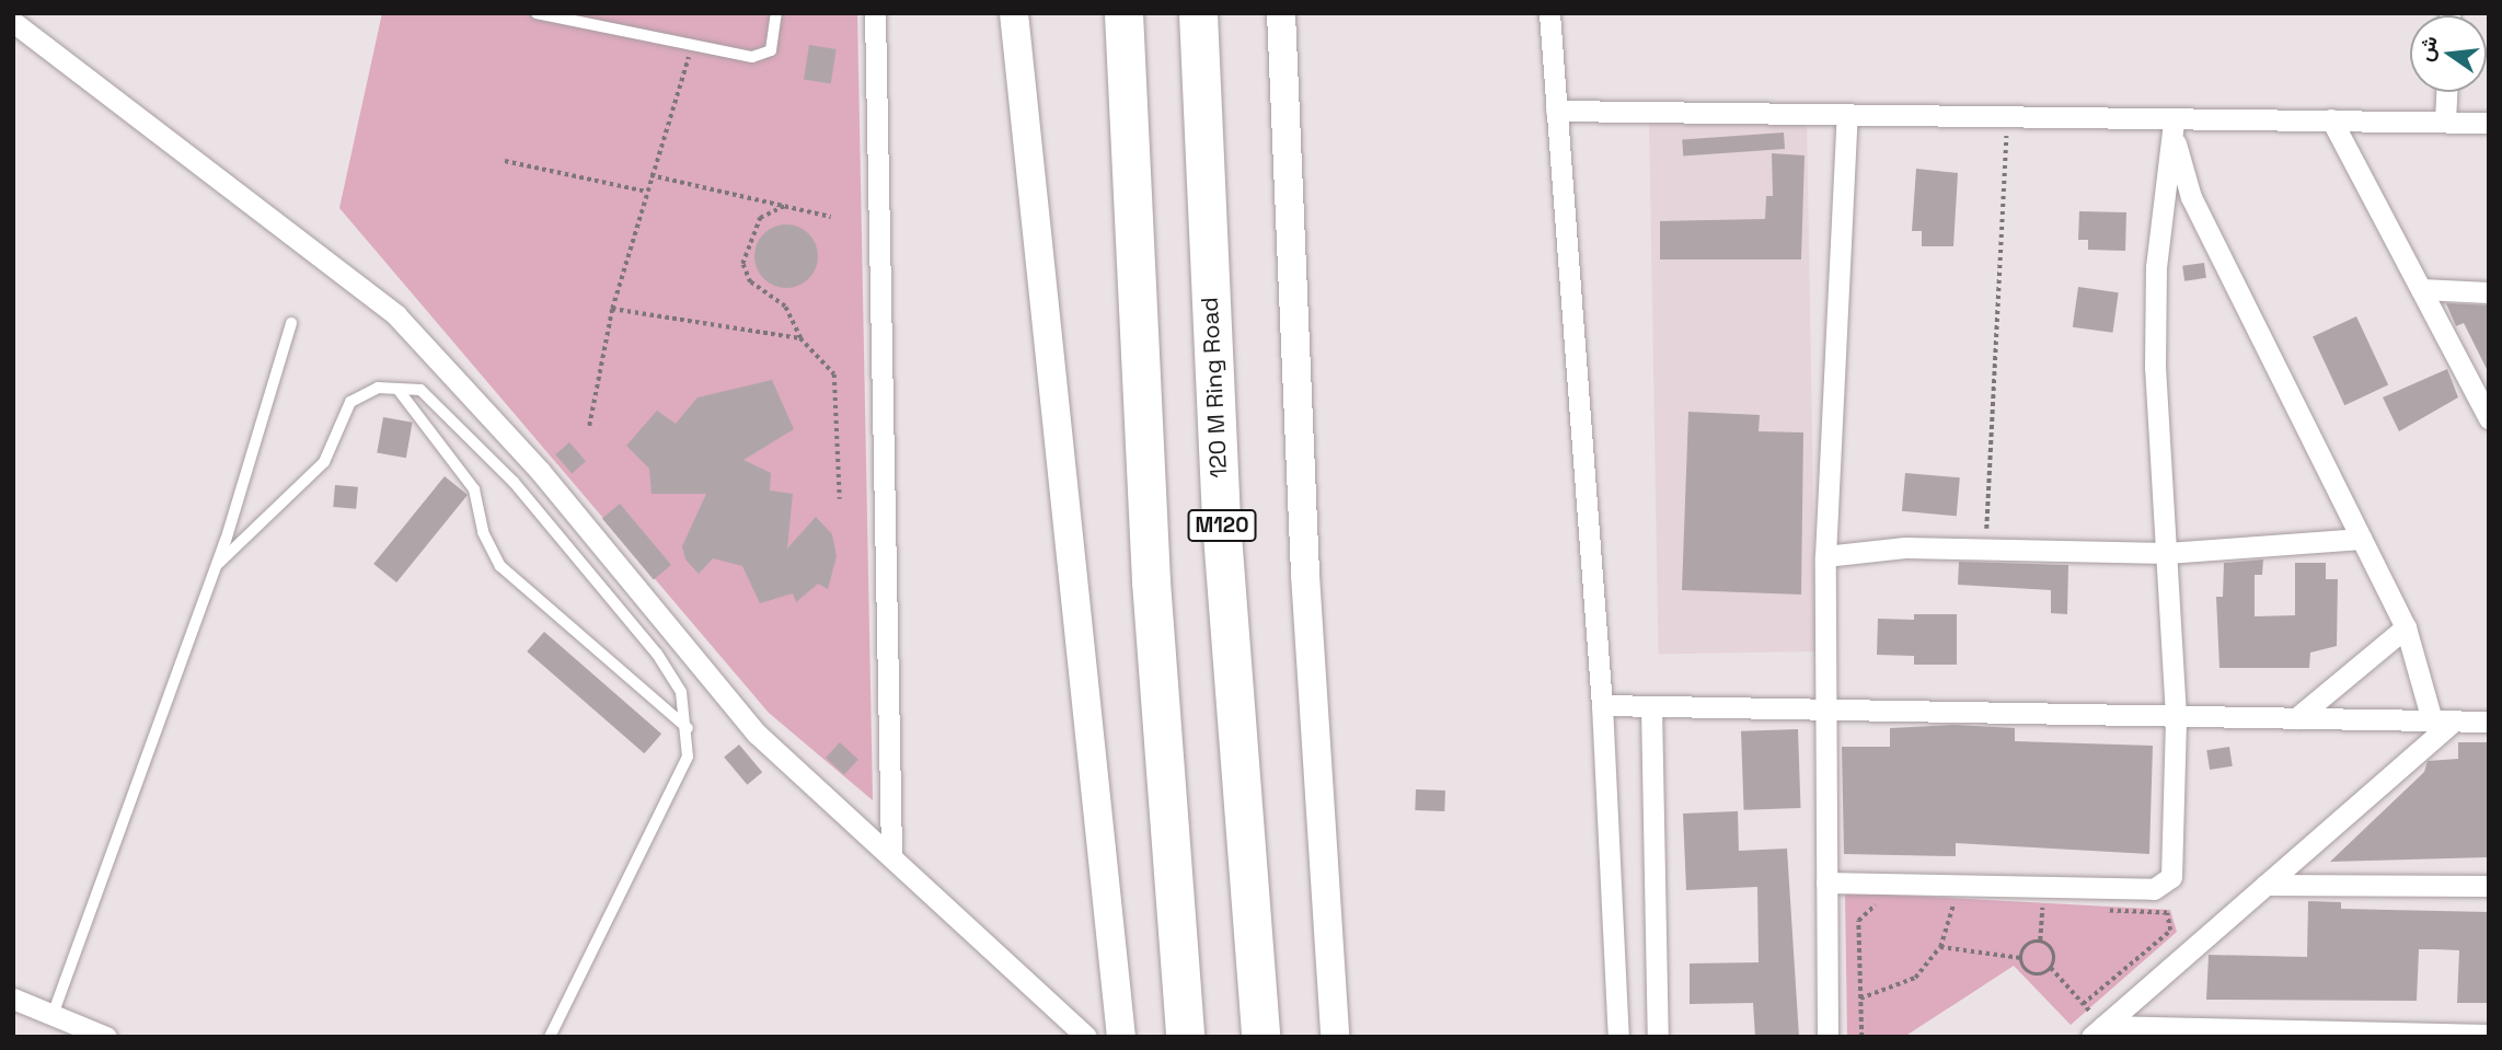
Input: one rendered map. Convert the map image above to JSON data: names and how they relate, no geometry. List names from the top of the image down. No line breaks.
{"streets":{"highway":["120 M Ring Road","M120"]},"north":"left"}
